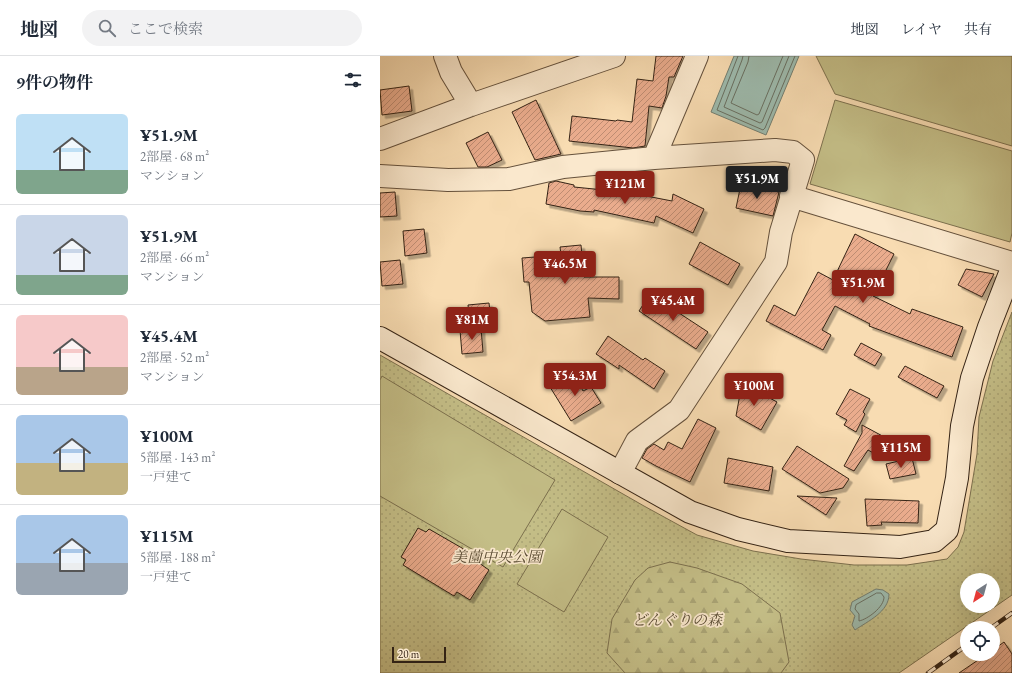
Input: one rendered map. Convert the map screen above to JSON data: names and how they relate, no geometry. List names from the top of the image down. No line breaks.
{"parks":["美薗中央公園","どんぐりの森"],"scale_bar":"20 m","north":"bottom left","page":{"header":"地図","search":"ここで検索","nav":["地図","レイヤ","共有"],"heading":"9件の物件","list":[{"name":"¥51.9M","note":"2部屋 · 68 m² · マンション"},{"name":"¥51.9M","note":"2部屋 · 66 m² · マンション"},{"name":"¥45.4M","note":"2部屋 · 52 m² · マンション"},{"name":"¥100M","note":"5部屋 · 143 m² · 一戸建て"},{"name":"¥115M","note":"5部屋 · 188 m² · 一戸建て"}],"price":["¥51.9M","¥121M","¥46.5M","¥51.9M","¥45.4M","¥81M","¥54.3M","¥100M","¥115M"],"scale":"20 m"}}
